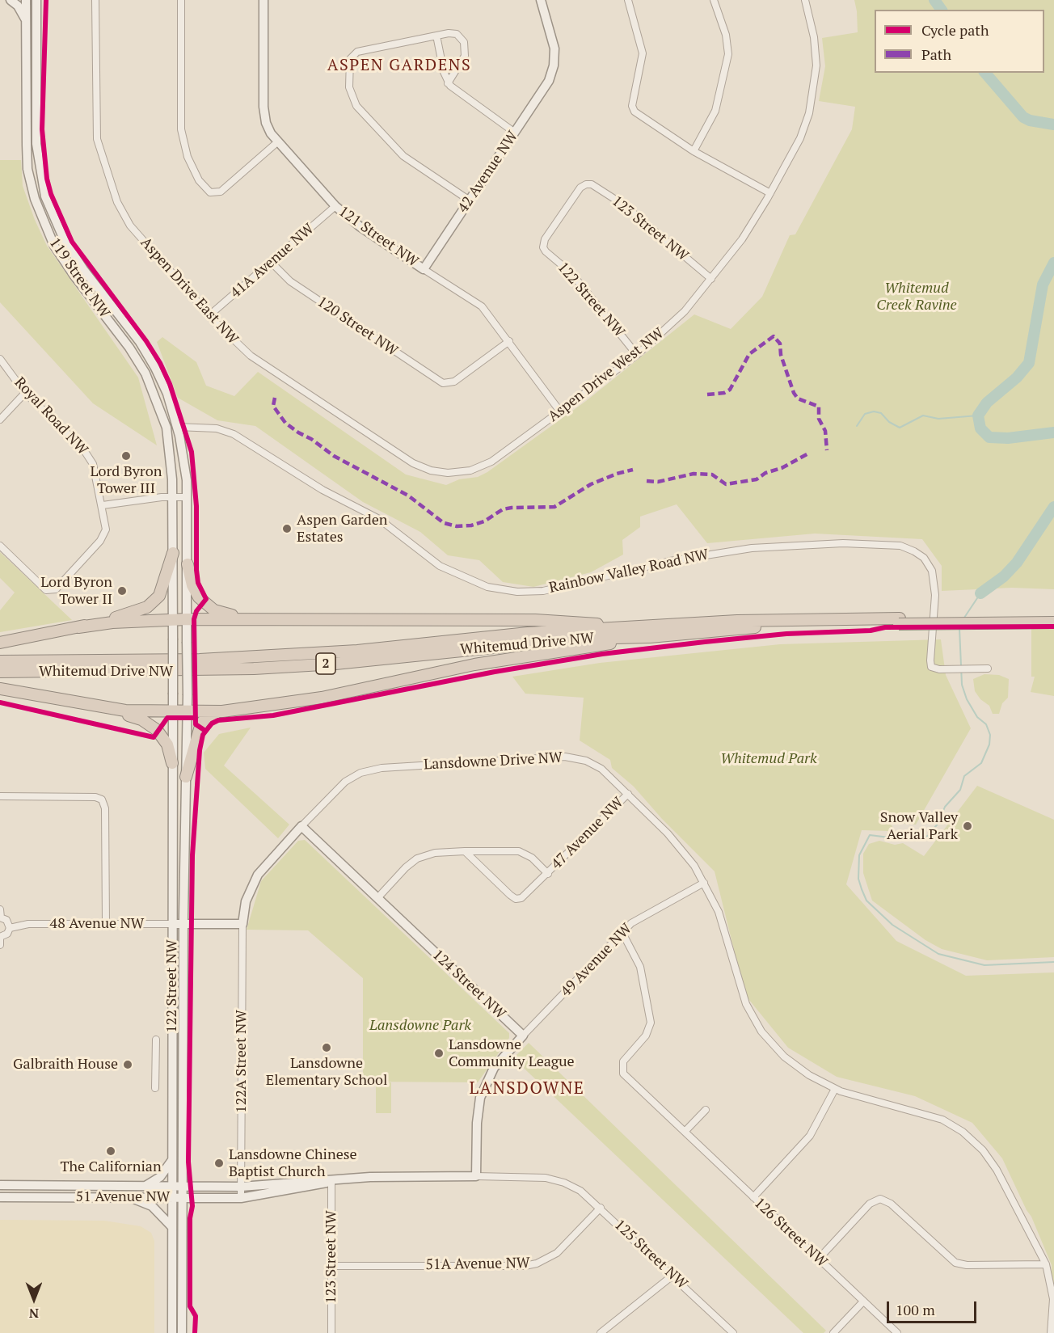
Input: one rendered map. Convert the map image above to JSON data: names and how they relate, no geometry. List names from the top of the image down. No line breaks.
{"streets":{"highway":["Whitemud Drive NW","2"],"main road":["42 Avenue NW","121 Street NW","119 Street NW","122 Street NW","Lansdowne Drive NW","48 Avenue NW","124 Street NW","51 Avenue NW"],"street":["123 Street NW","41A Avenue NW","Aspen Drive East NW","120 Street NW","Aspen Drive West NW","Royal Road NW","Rainbow Valley Road NW","47 Avenue NW","49 Avenue NW","122A Street NW","126 Street NW","125 Street NW","51A Avenue NW"]},"crossings":[["42 Avenue NW","121 Street NW"],["123 Street NW","122 Street NW"],["123 Street NW","Aspen Drive West NW"],["123 Street NW","51 Avenue NW"],["123 Street NW","51A Avenue NW"],["121 Street NW","41A Avenue NW"],["121 Street NW","120 Street NW"],["121 Street NW","Aspen Drive West NW"],["41A Avenue NW","Aspen Drive East NW"],["41A Avenue NW","120 Street NW"],["119 Street NW","122 Street NW"],["119 Street NW","Rainbow Valley Road NW"],["Aspen Drive East NW","Aspen Drive West NW"],["122 Street NW","Aspen Drive West NW"],["122 Street NW","48 Avenue NW"],["122 Street NW","51 Avenue NW"],["Lansdowne Drive NW","47 Avenue NW"],["Lansdowne Drive NW","48 Avenue NW"],["Lansdowne Drive NW","49 Avenue NW"],["Lansdowne Drive NW","124 Street NW"],["Lansdowne Drive NW","122A Street NW"],["47 Avenue NW","124 Street NW"],["48 Avenue NW","122A Street NW"],["49 Avenue NW","124 Street NW"],["49 Avenue NW","126 Street NW"],["122A Street NW","51 Avenue NW"],["51 Avenue NW","125 Street NW"],["125 Street NW","51A Avenue NW"]],"districts":["ASPEN GARDENS","LANSDOWNE"],"parks":["Whitemud Creek Ravine","Whitemud Park","Lansdowne Park"],"places":["Lord Byron Tower III","Aspen Garden Estates","Lord Byron Tower II","Snow Valley Aerial Park","Lansdowne Elementary School","Lansdowne Community League","Galbraith House","The Californian","Lansdowne Chinese Baptist Church"],"legend":["Cycle path","Path"],"scale_bar":"100 m","north":"bottom"}
